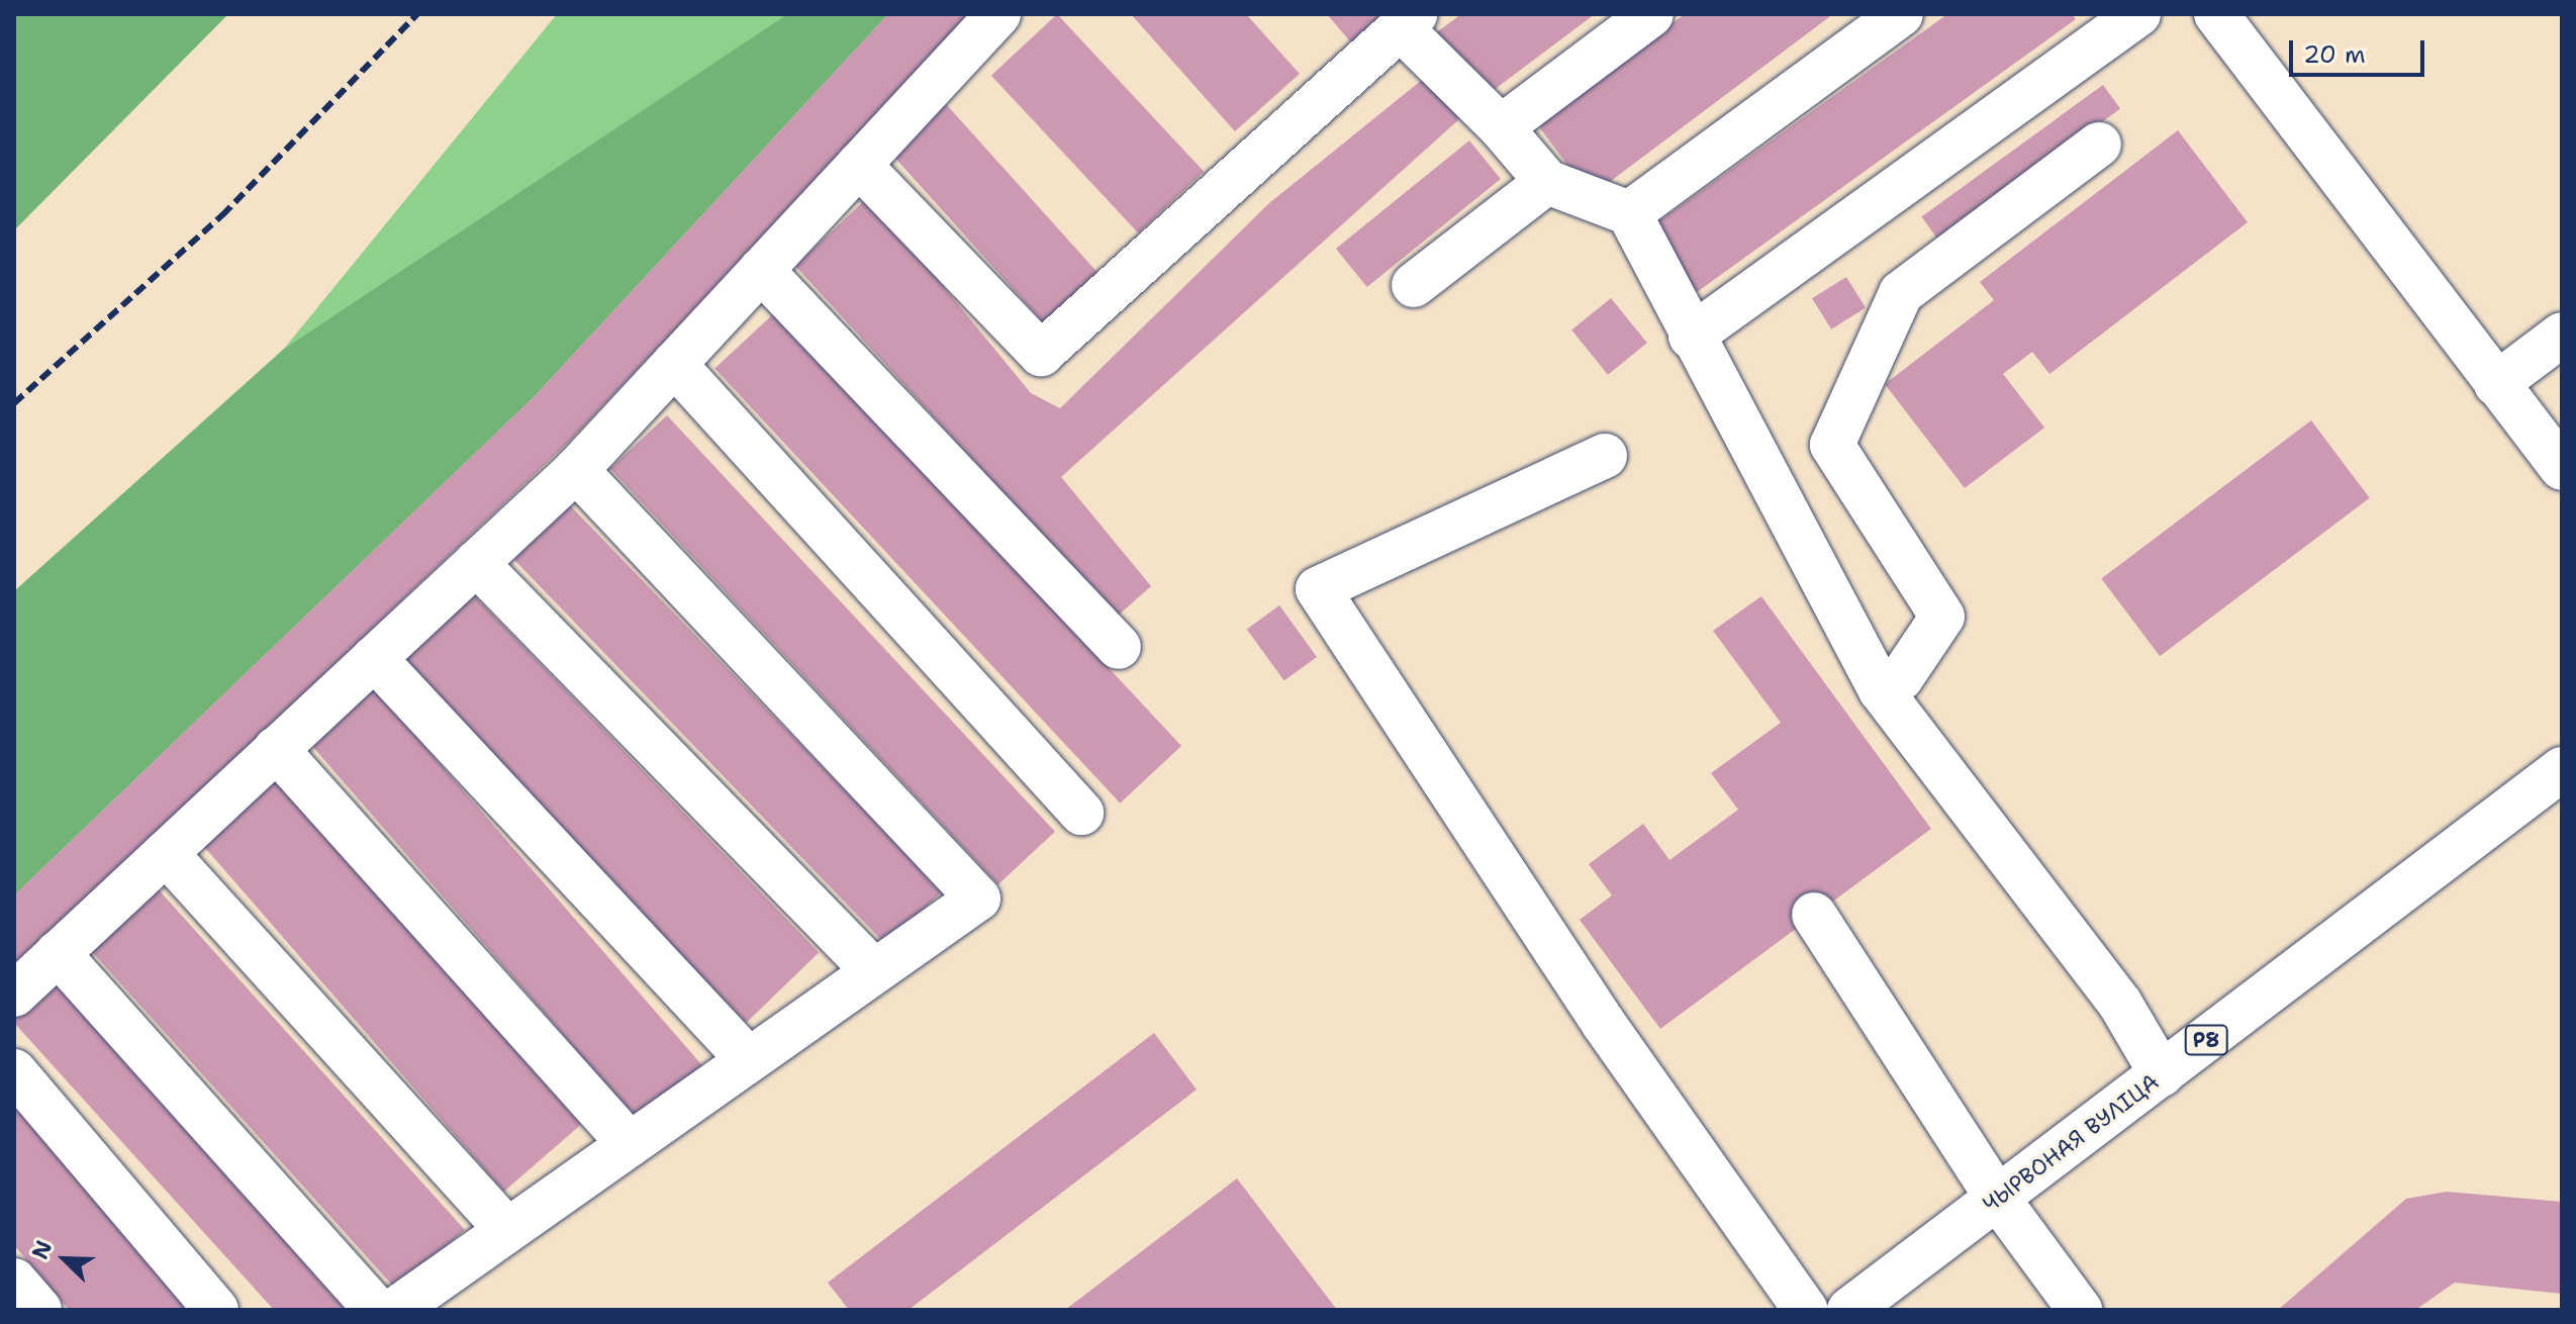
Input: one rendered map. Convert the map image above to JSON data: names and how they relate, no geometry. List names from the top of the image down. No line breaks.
{"streets":{"main road":["Р8","ЧЫРВОНАЯ ВУЛІЦА"]},"scale_bar":"20 m","north":"top left"}
